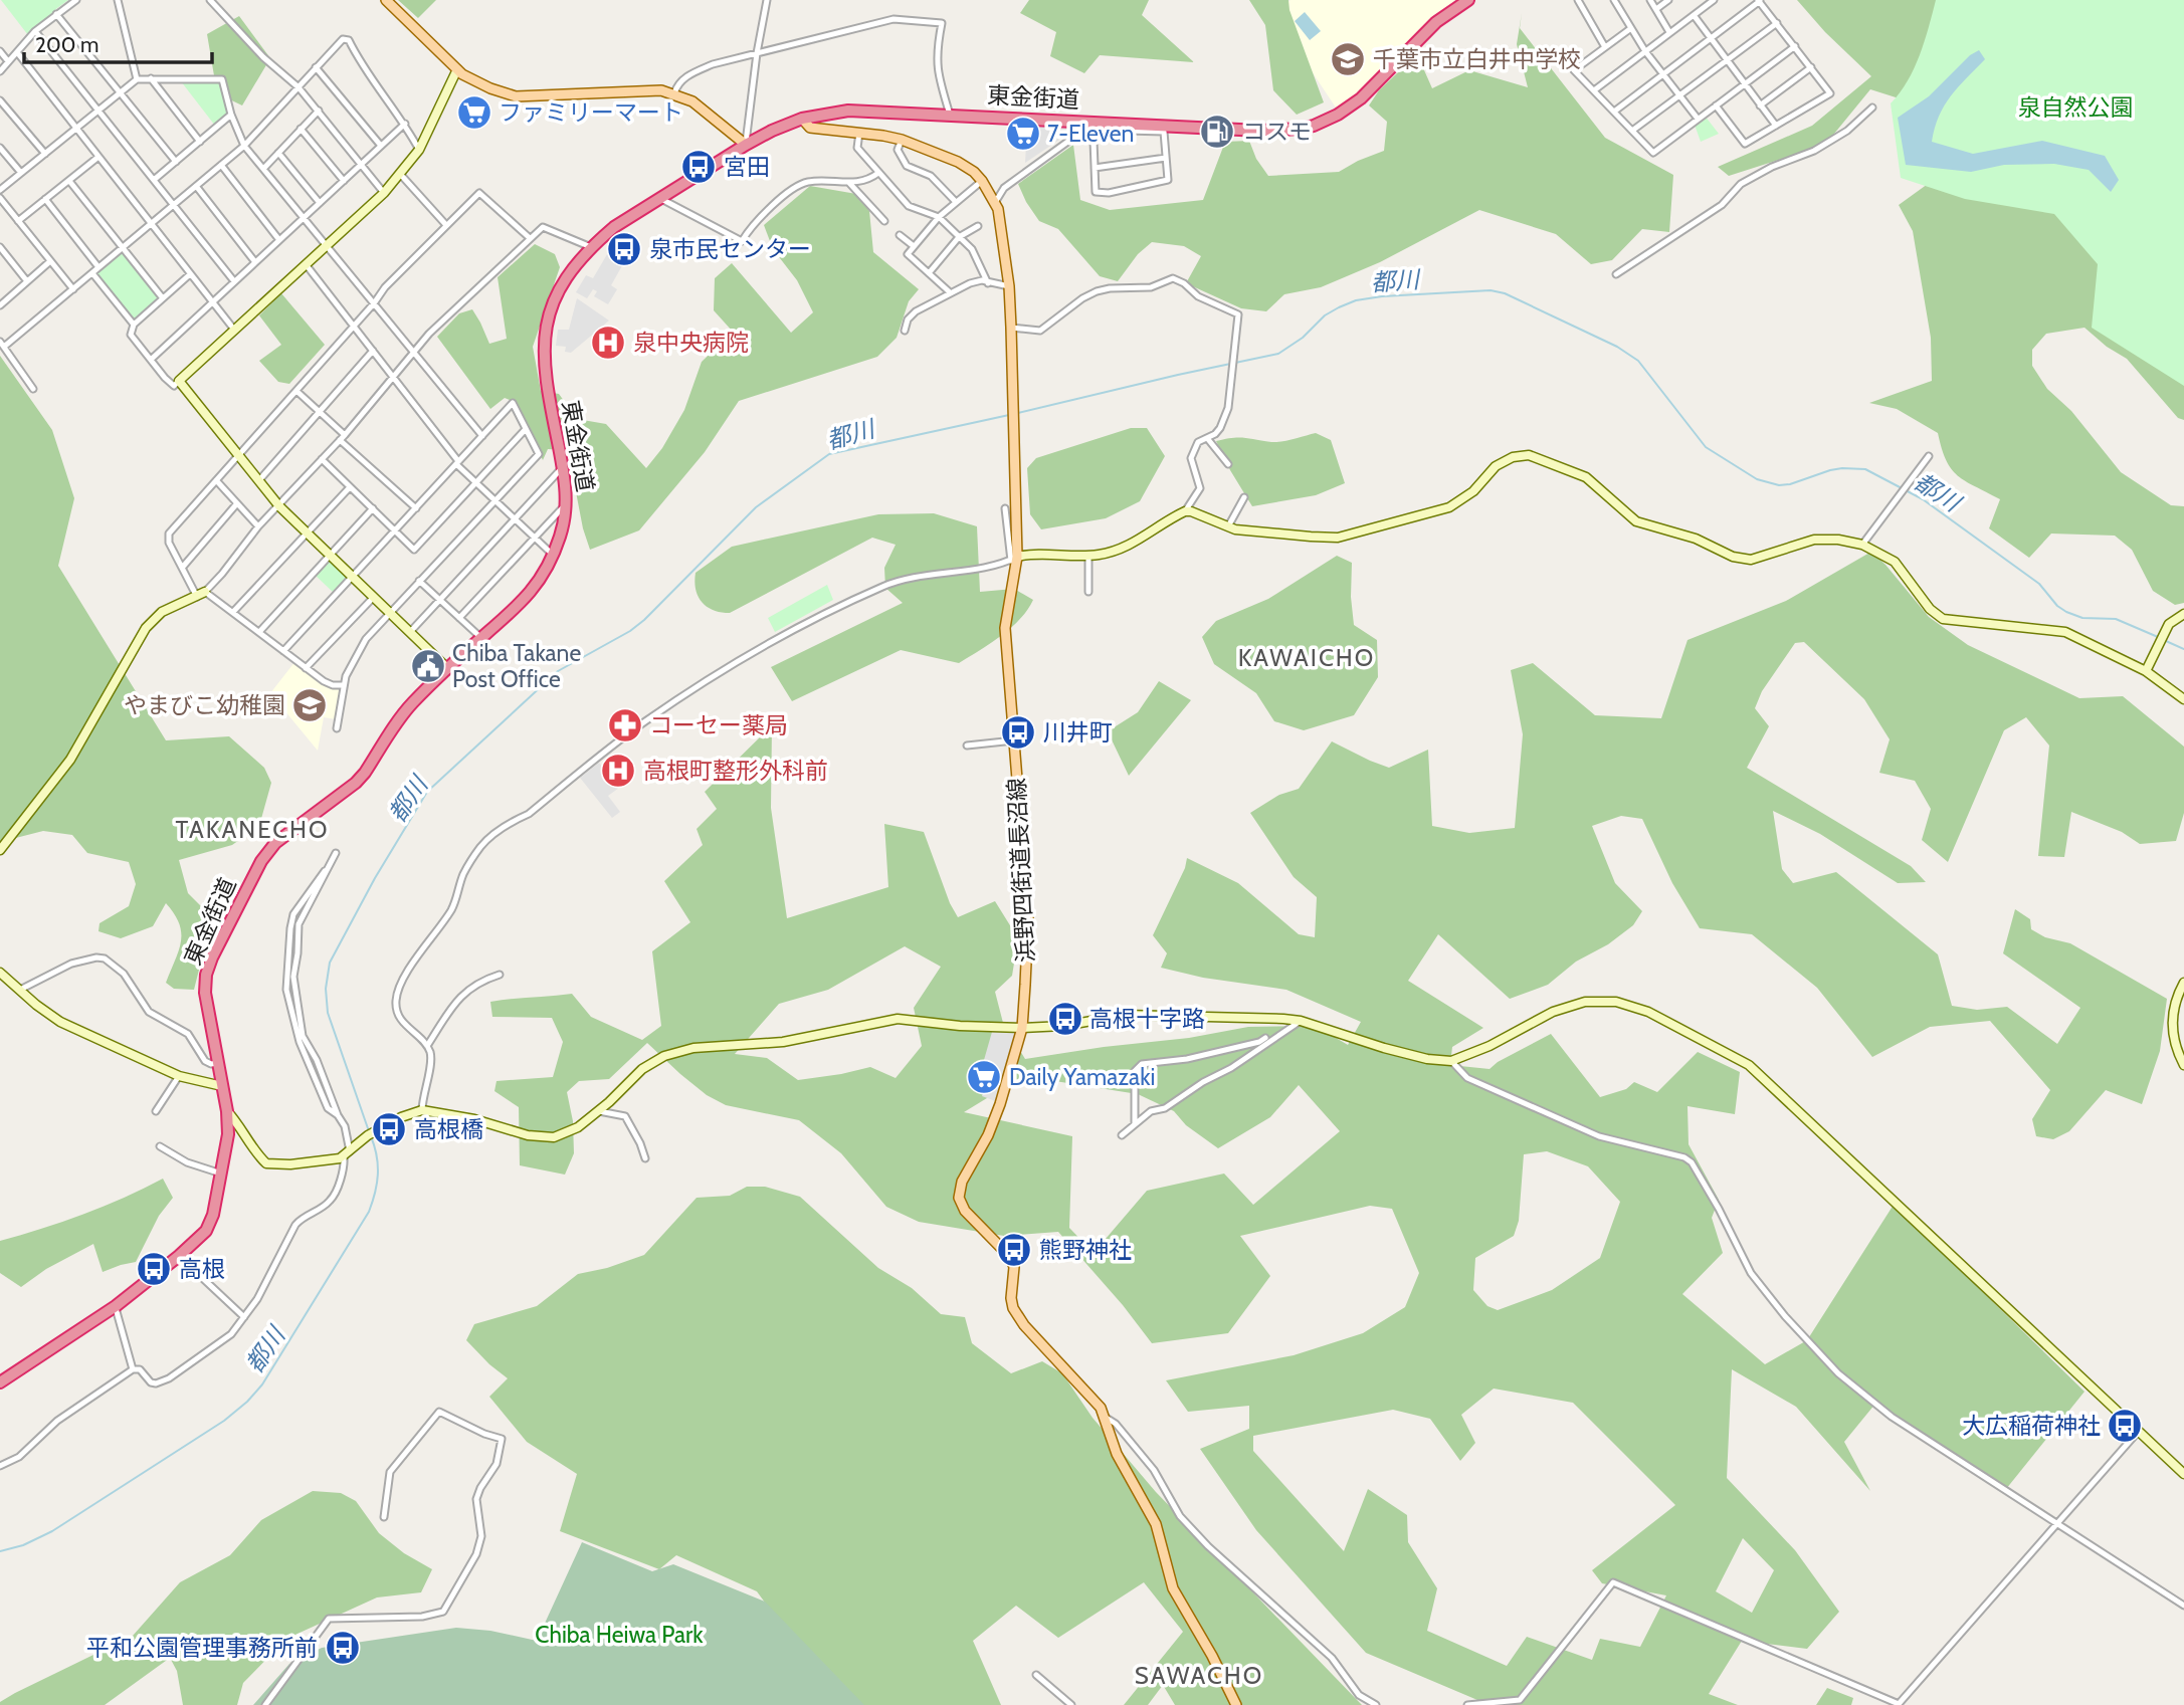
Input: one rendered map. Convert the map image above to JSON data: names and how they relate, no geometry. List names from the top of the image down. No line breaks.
{"streets":{"highway":["東金街道"],"main road":["浜野四街道長沼線"]},"crossings":[["東金街道","浜野四街道長沼線"]],"districts":["KAWAICHO","TAKANECHO","SAWACHO"],"water":["都川"],"parks":["泉自然公園","Chiba Heiwa Park"],"places":{"school or university":["千葉市立白井中学校","やまびこ幼稚園"],"supermarket":["ファミリーマート","7-Eleven","Daily Yamazaki"],"fuel station":["コスモ"],"bus stop":["宮田","泉市民センター","川井町","高根十字路","高根橋","熊野神社","高根","大広稲荷神社","平和公園管理事務所前"],"hospital":["泉中央病院","高根町整形外科前"],"public building":["Chiba Takane Post Office"],"pharmacy":["コーセー薬局"]},"scale_bar":"200 m"}
